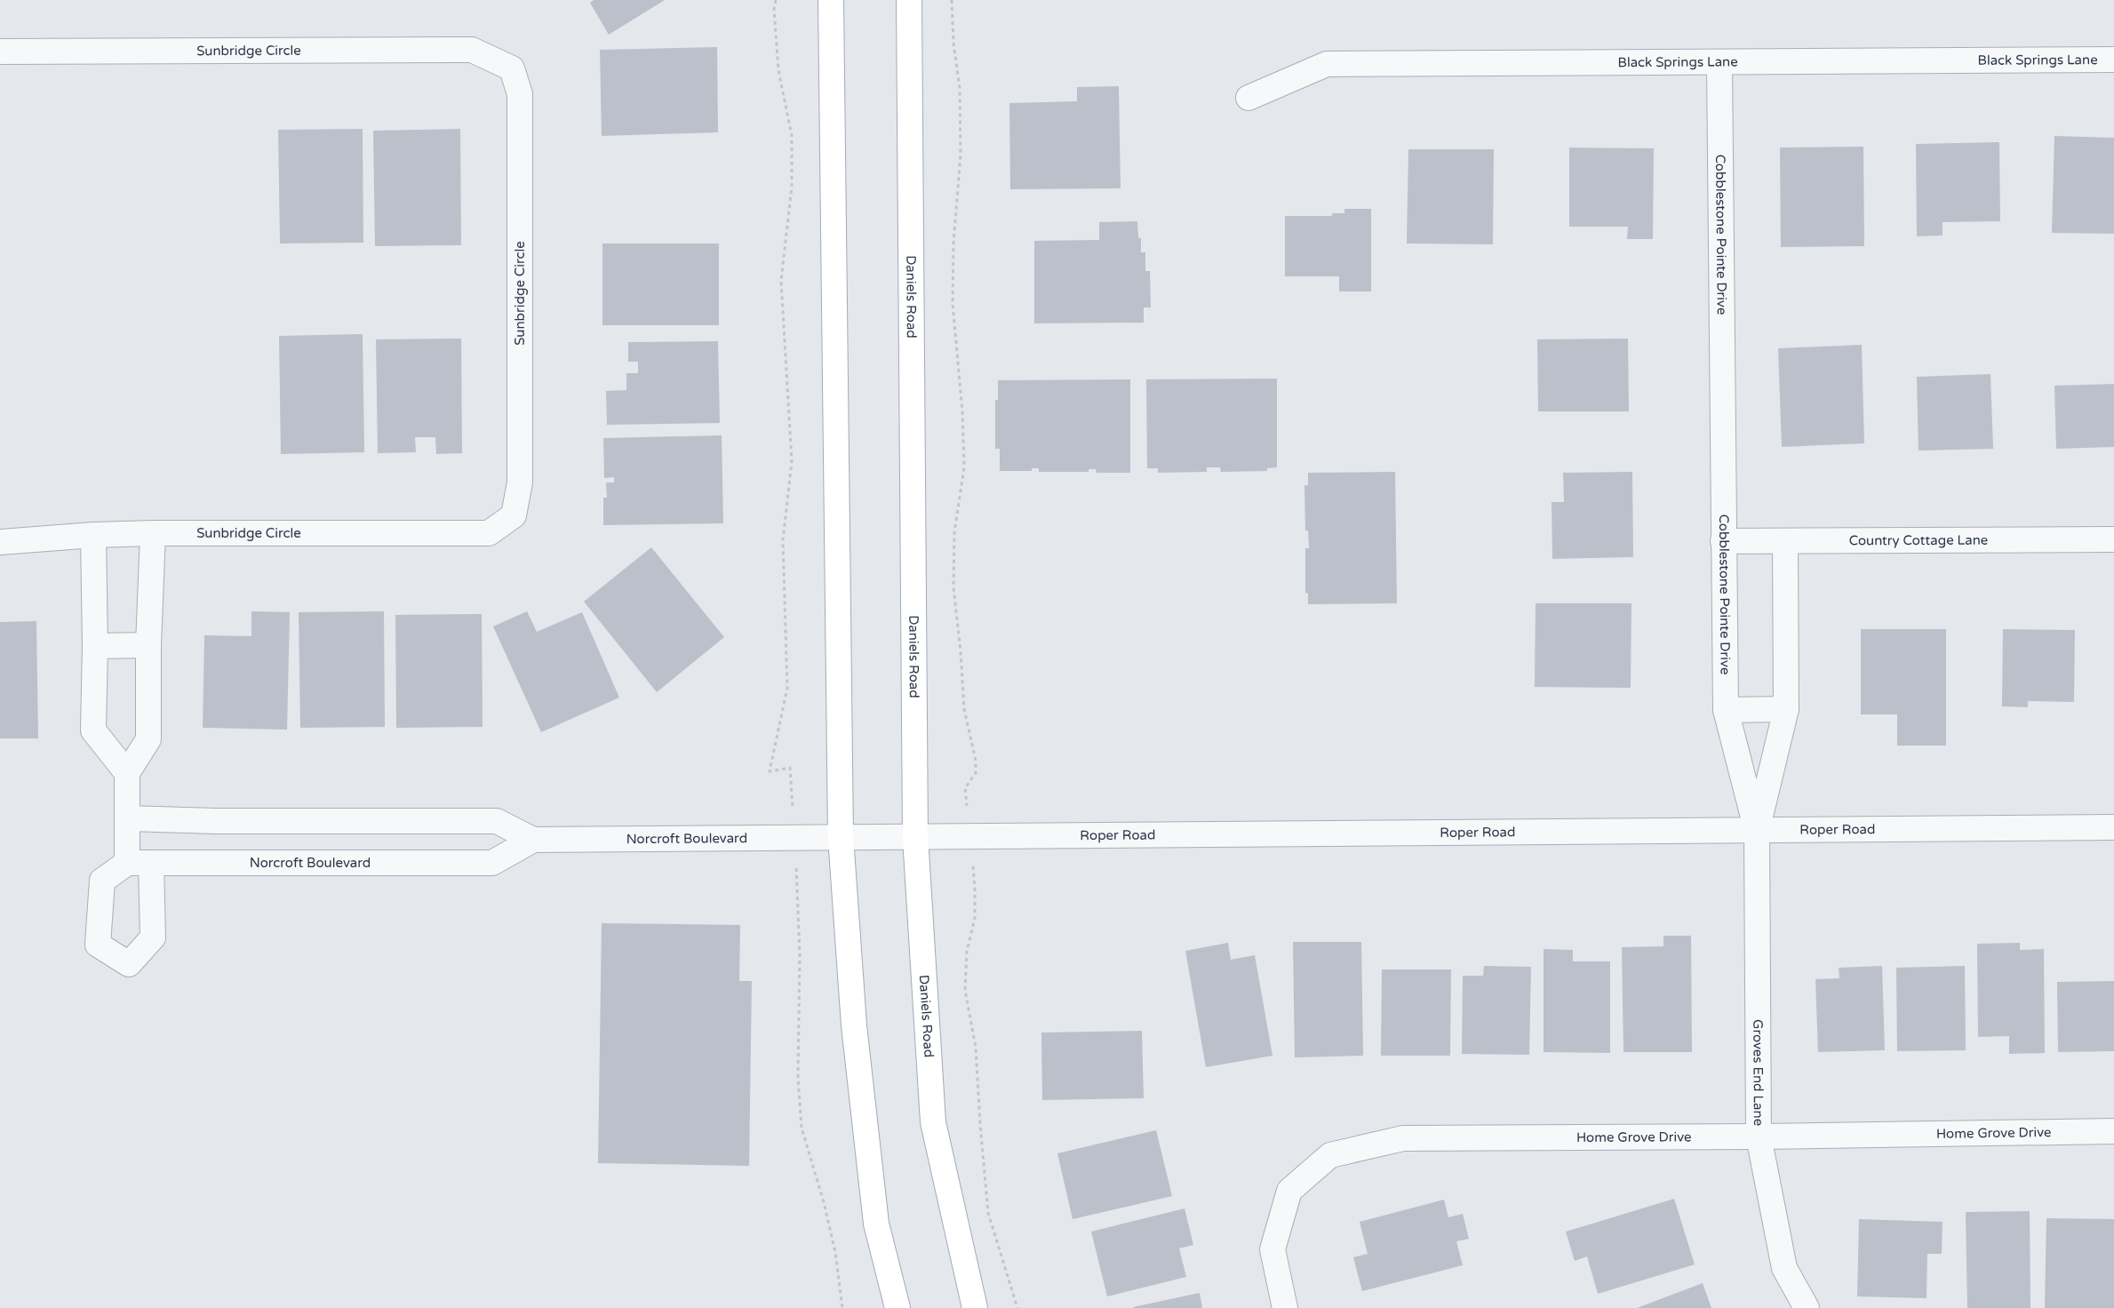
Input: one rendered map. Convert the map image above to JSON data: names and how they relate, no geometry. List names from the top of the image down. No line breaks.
{"streets":{"main road":["Daniels Road"],"street":["Sunbridge Circle","Black Springs Lane","Cobblestone Pointe Drive","Country Cottage Lane","Roper Road","Norcroft Boulevard","Groves End Lane","Home Grove Drive"]},"crossings":[["Black Springs Lane","Cobblestone Pointe Drive"],["Cobblestone Pointe Drive","Country Cottage Lane"],["Cobblestone Pointe Drive","Roper Road"],["Cobblestone Pointe Drive","Groves End Lane"],["Daniels Road","Roper Road"],["Roper Road","Norcroft Boulevard"],["Roper Road","Groves End Lane"],["Groves End Lane","Home Grove Drive"]]}
